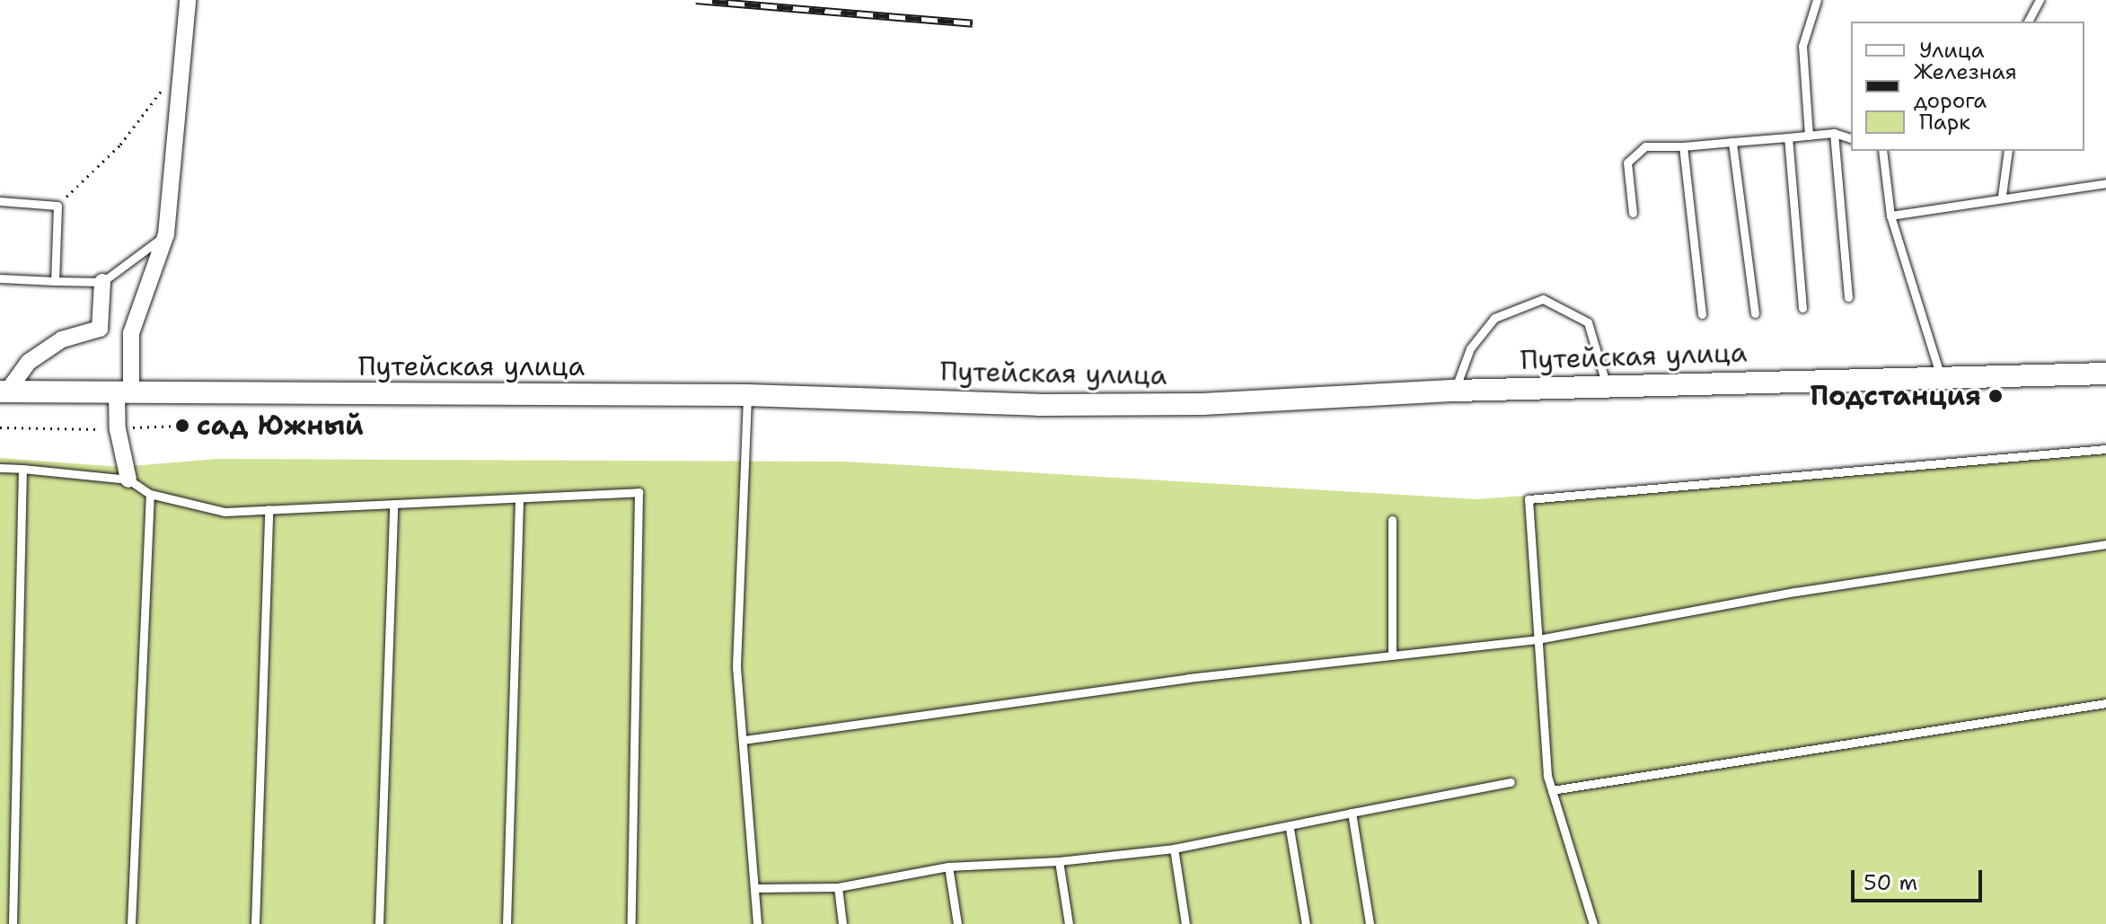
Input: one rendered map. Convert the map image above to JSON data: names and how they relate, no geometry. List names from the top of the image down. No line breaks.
{"streets":{"main road":["Путейская улица"]},"places":["Подстанция","сад Южный"],"legend":["Улица","Железная дорога","Парк"],"scale_bar":"50 m"}
